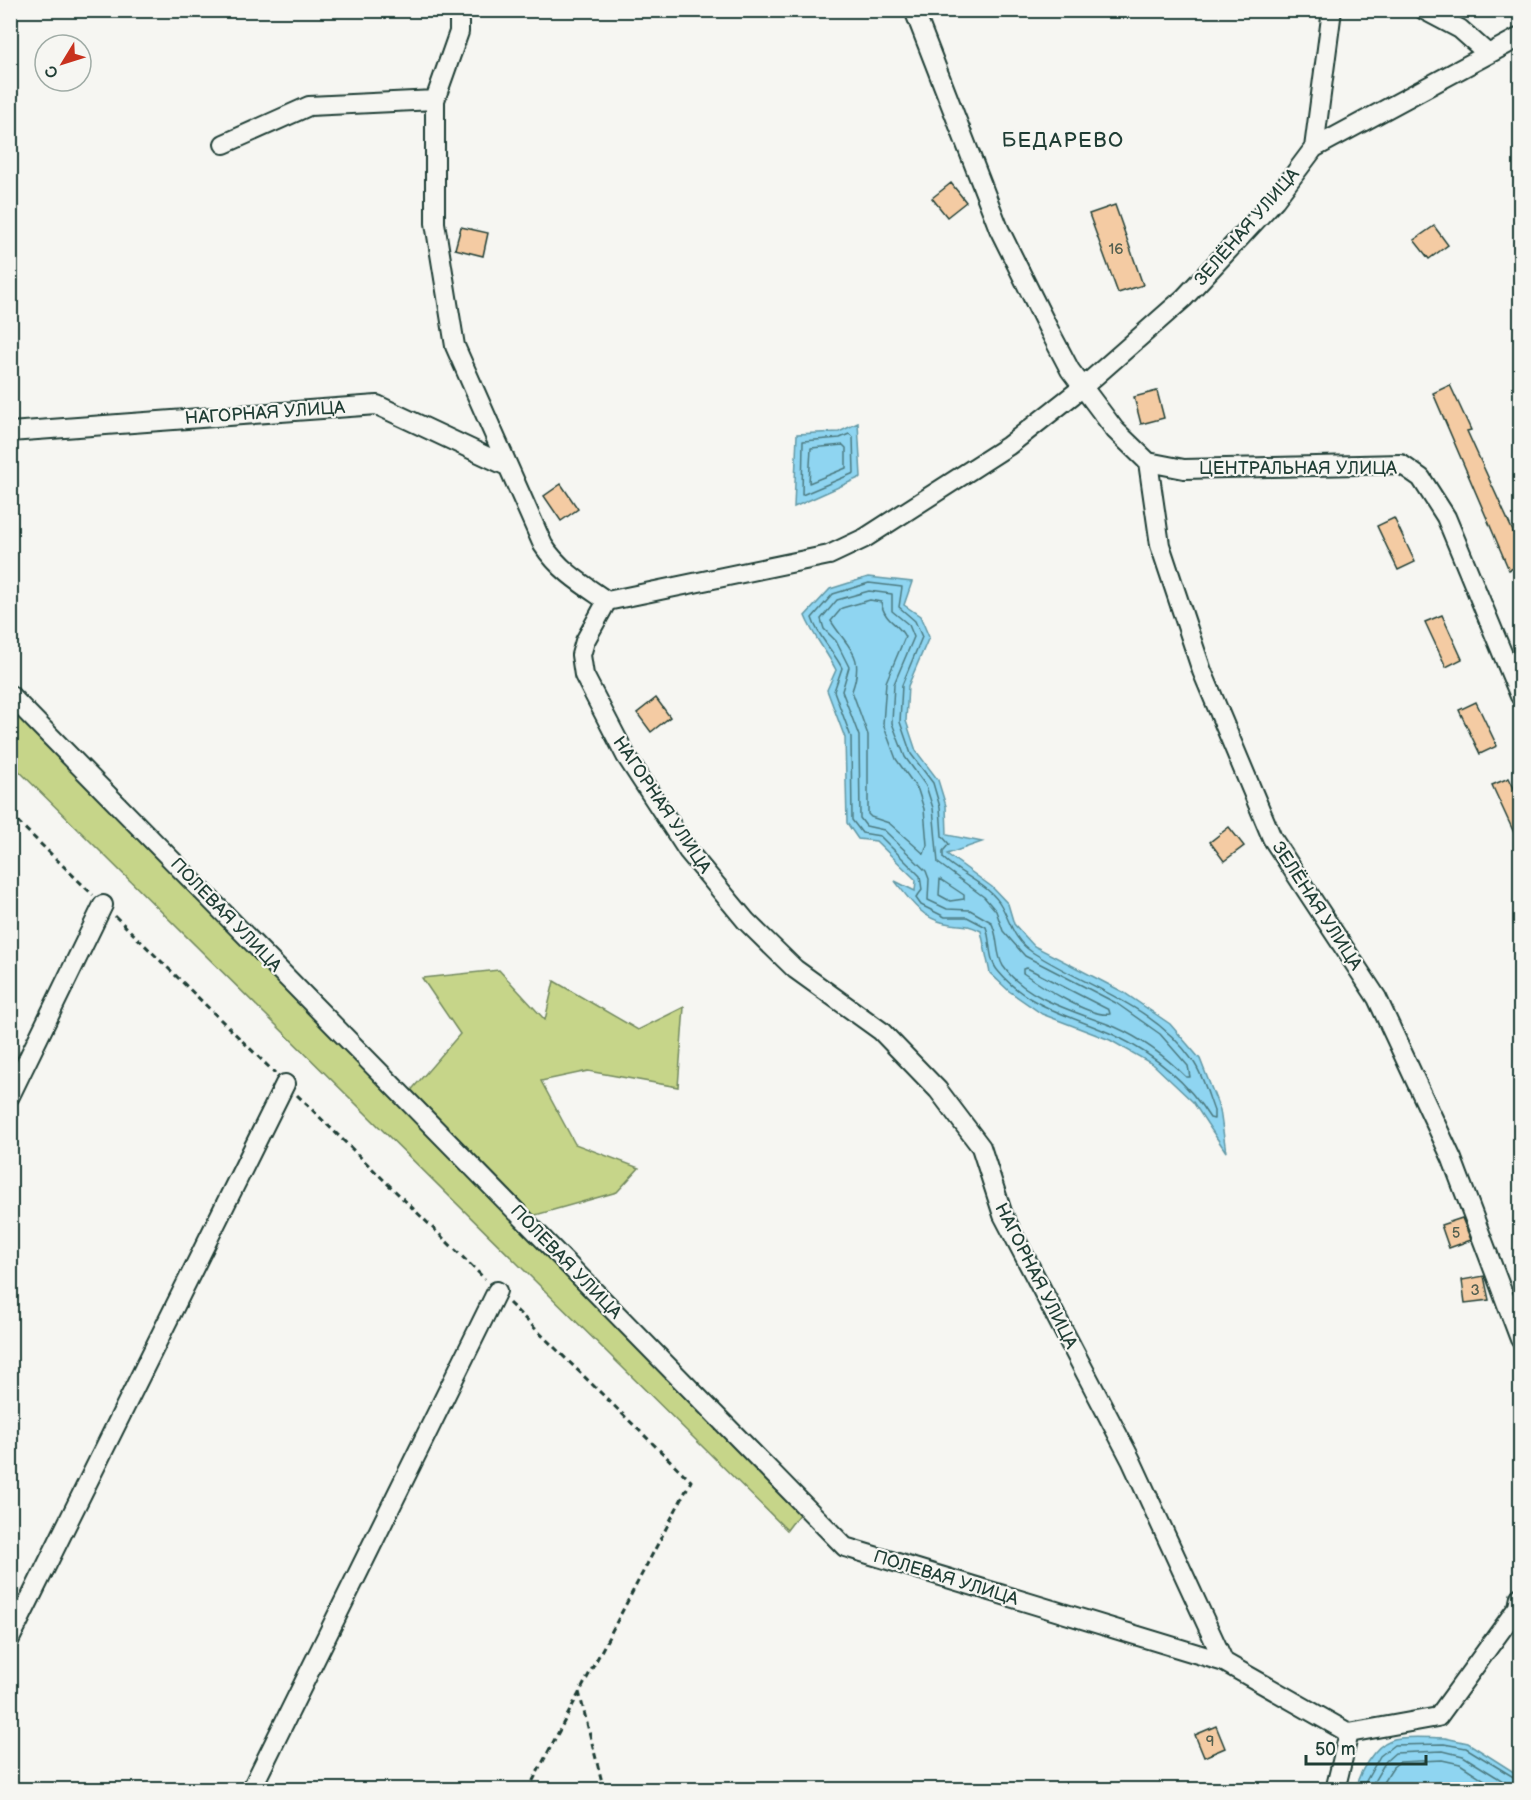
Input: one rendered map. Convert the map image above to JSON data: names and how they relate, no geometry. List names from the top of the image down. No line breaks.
{"streets":{"street":["ЗЕЛЁНАЯ УЛИЦА","НАГОРНАЯ УЛИЦА","ЦЕНТРАЛЬНАЯ УЛИЦА","ПОЛЕВАЯ УЛИЦА"]},"crossings":[["ЗЕЛЁНАЯ УЛИЦА","НАГОРНАЯ УЛИЦА"],["ЗЕЛЁНАЯ УЛИЦА","ЦЕНТРАЛЬНАЯ УЛИЦА"],["НАГОРНАЯ УЛИЦА","ПОЛЕВАЯ УЛИЦА"]],"districts":["БЕДАРЕВО"],"house_numbers":["16","5","3","9"],"scale_bar":"50 m","north":"bottom left"}
